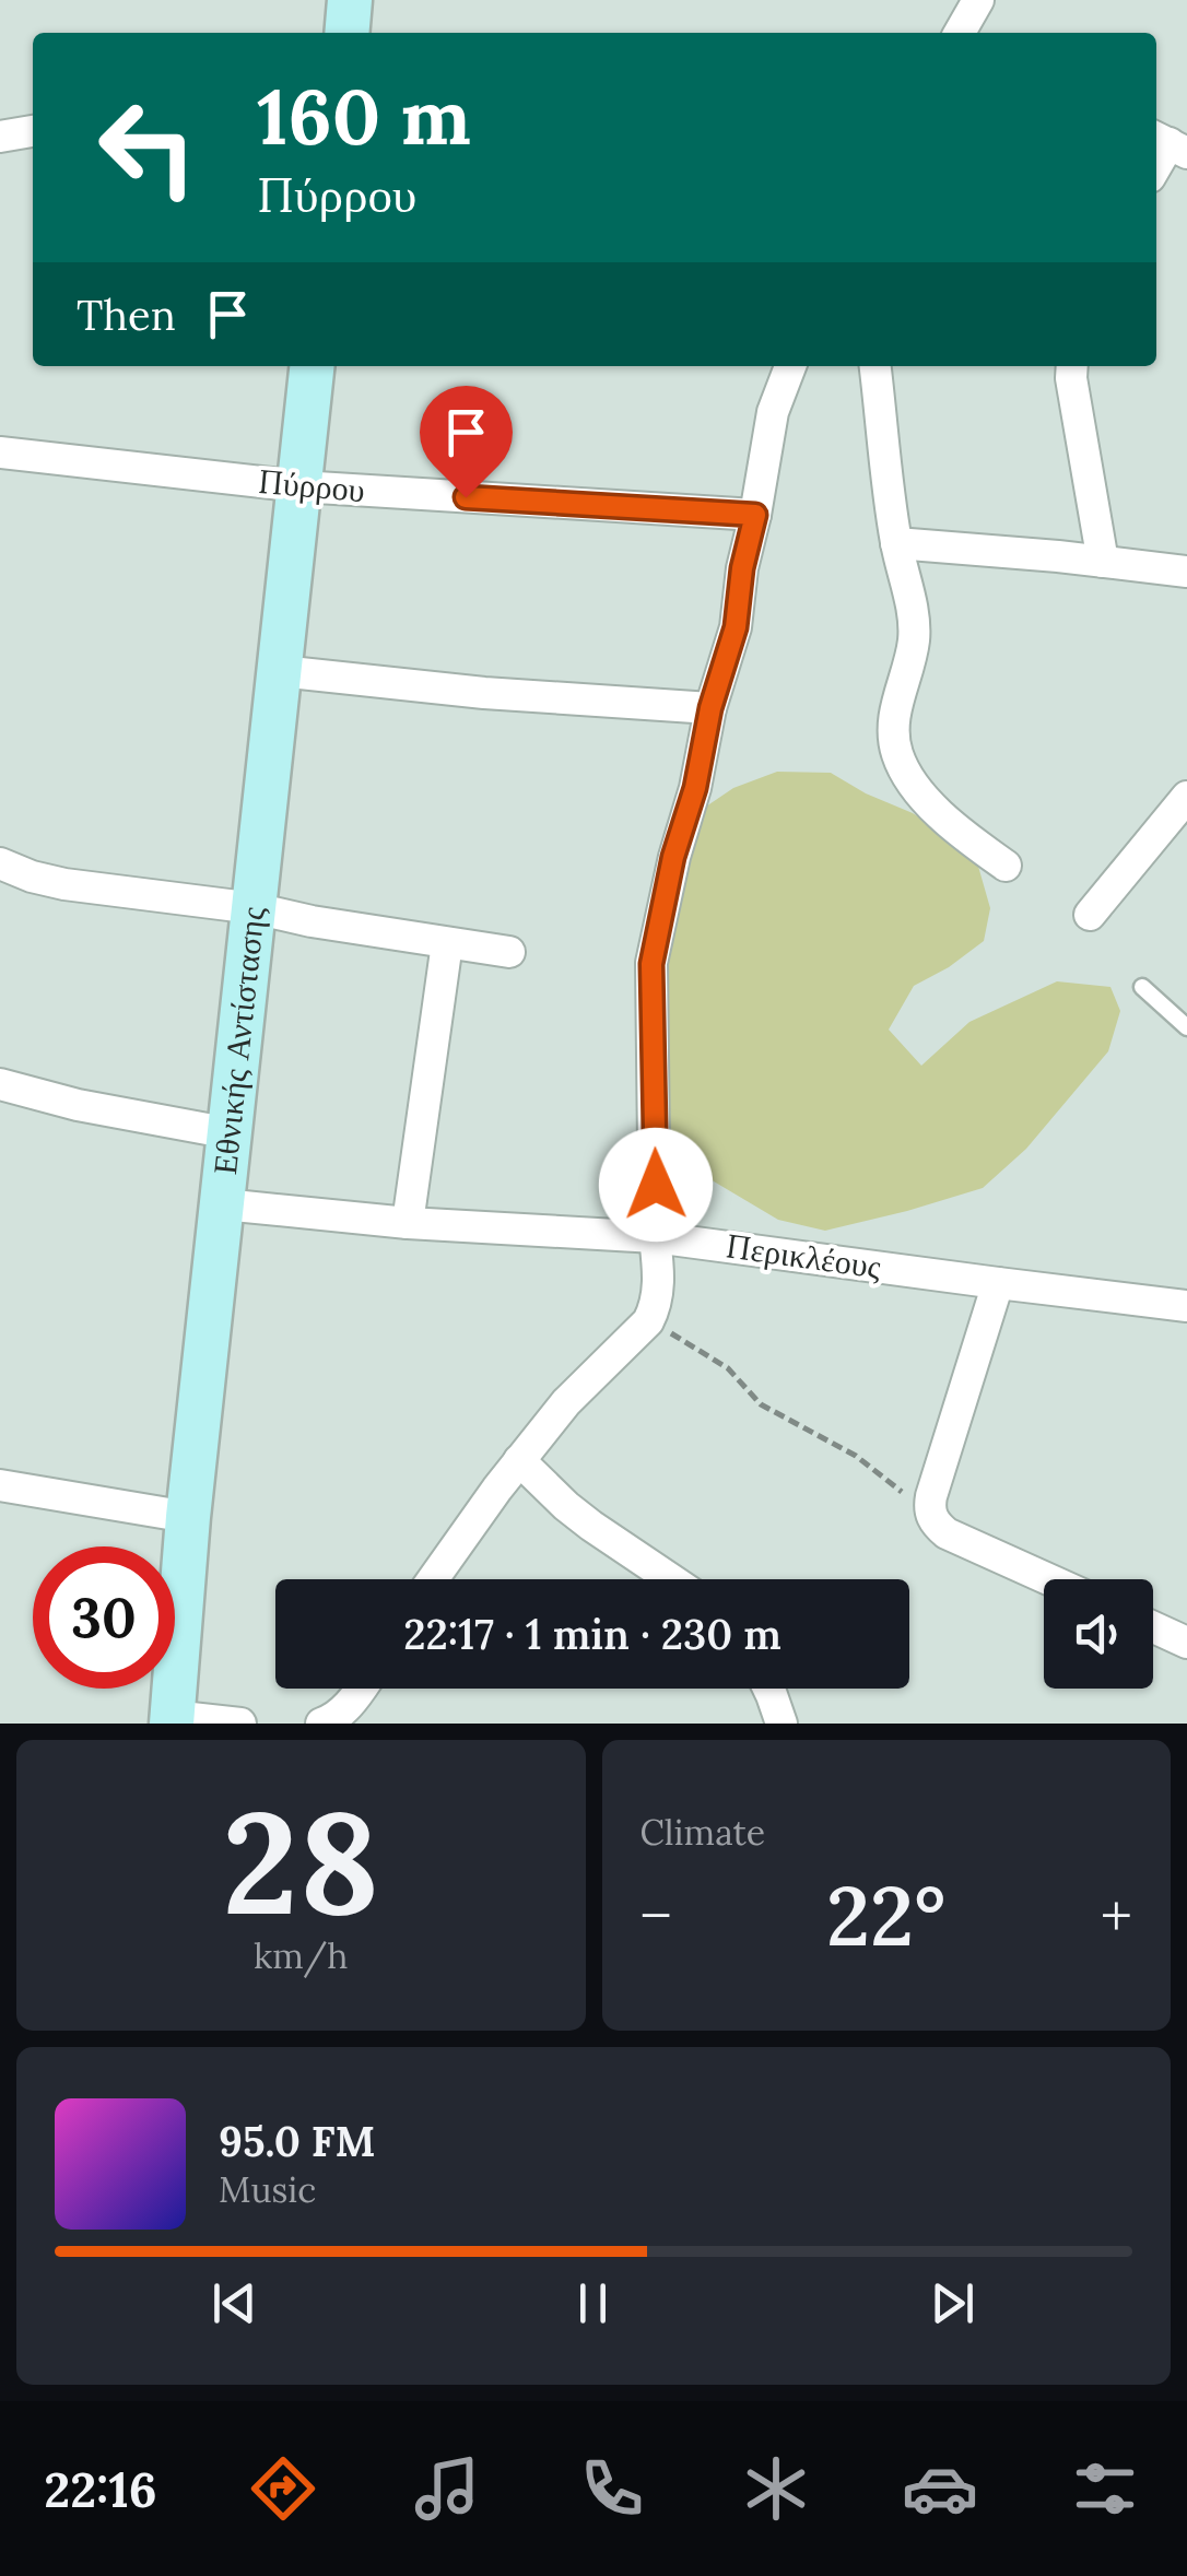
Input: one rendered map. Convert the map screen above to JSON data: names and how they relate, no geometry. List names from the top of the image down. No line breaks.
{"streets":{"main road":["Εθνικής Αντίστασης"],"street":["Πύρρου","Περικλέους"]},"crossings":[["Πύρρου","Εθνικής Αντίστασης"],["Εθνικής Αντίστασης","Περικλέους"]],"page":{"turn":["160 m","Πύρρου"],"then":"Then","limit":"30","trip":"22:17 · 1 min · 230 m","tile":[["28","km/h"],"Climate"],"heat":["−","22°","+"],"song":["95.0 FM","Music"],"tabs":"22:16"}}
